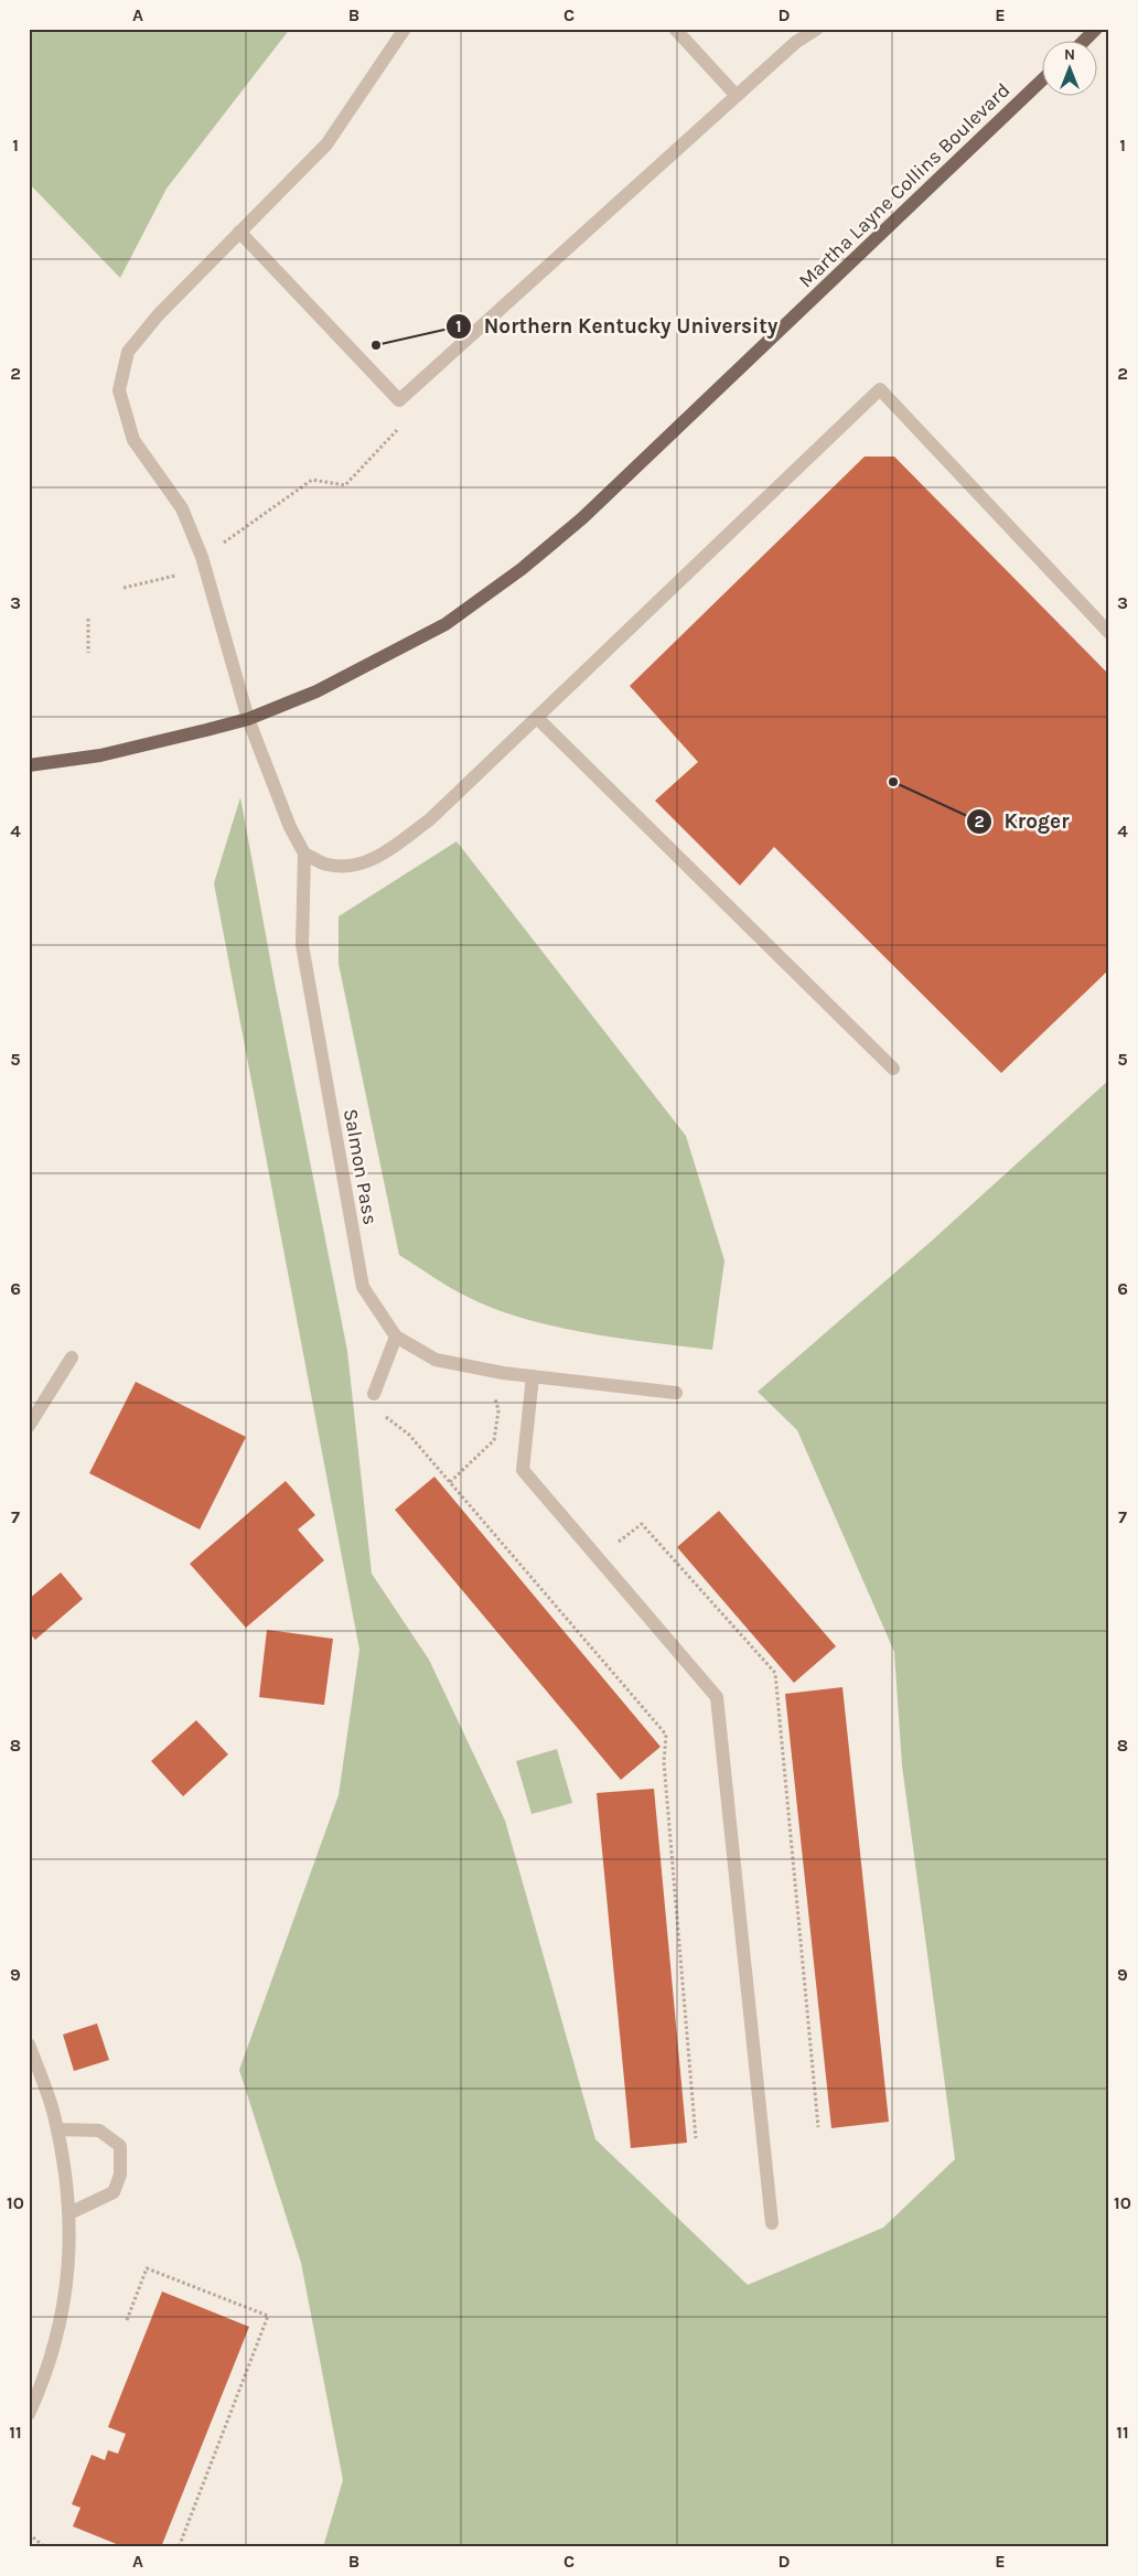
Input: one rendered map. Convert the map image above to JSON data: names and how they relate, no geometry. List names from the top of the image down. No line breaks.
{"streets":{"main road":["Martha Layne Collins Boulevard"],"street":["Salmon Pass"]},"crossings":[["Martha Layne Collins Boulevard","Salmon Pass"]],"places":["Northern Kentucky University","Kroger"],"north":"top","grid":{"columns":["A","B","C","D","E"],"rows":["1","2","3","4","5","6","7","8","9","10","11"]}}
